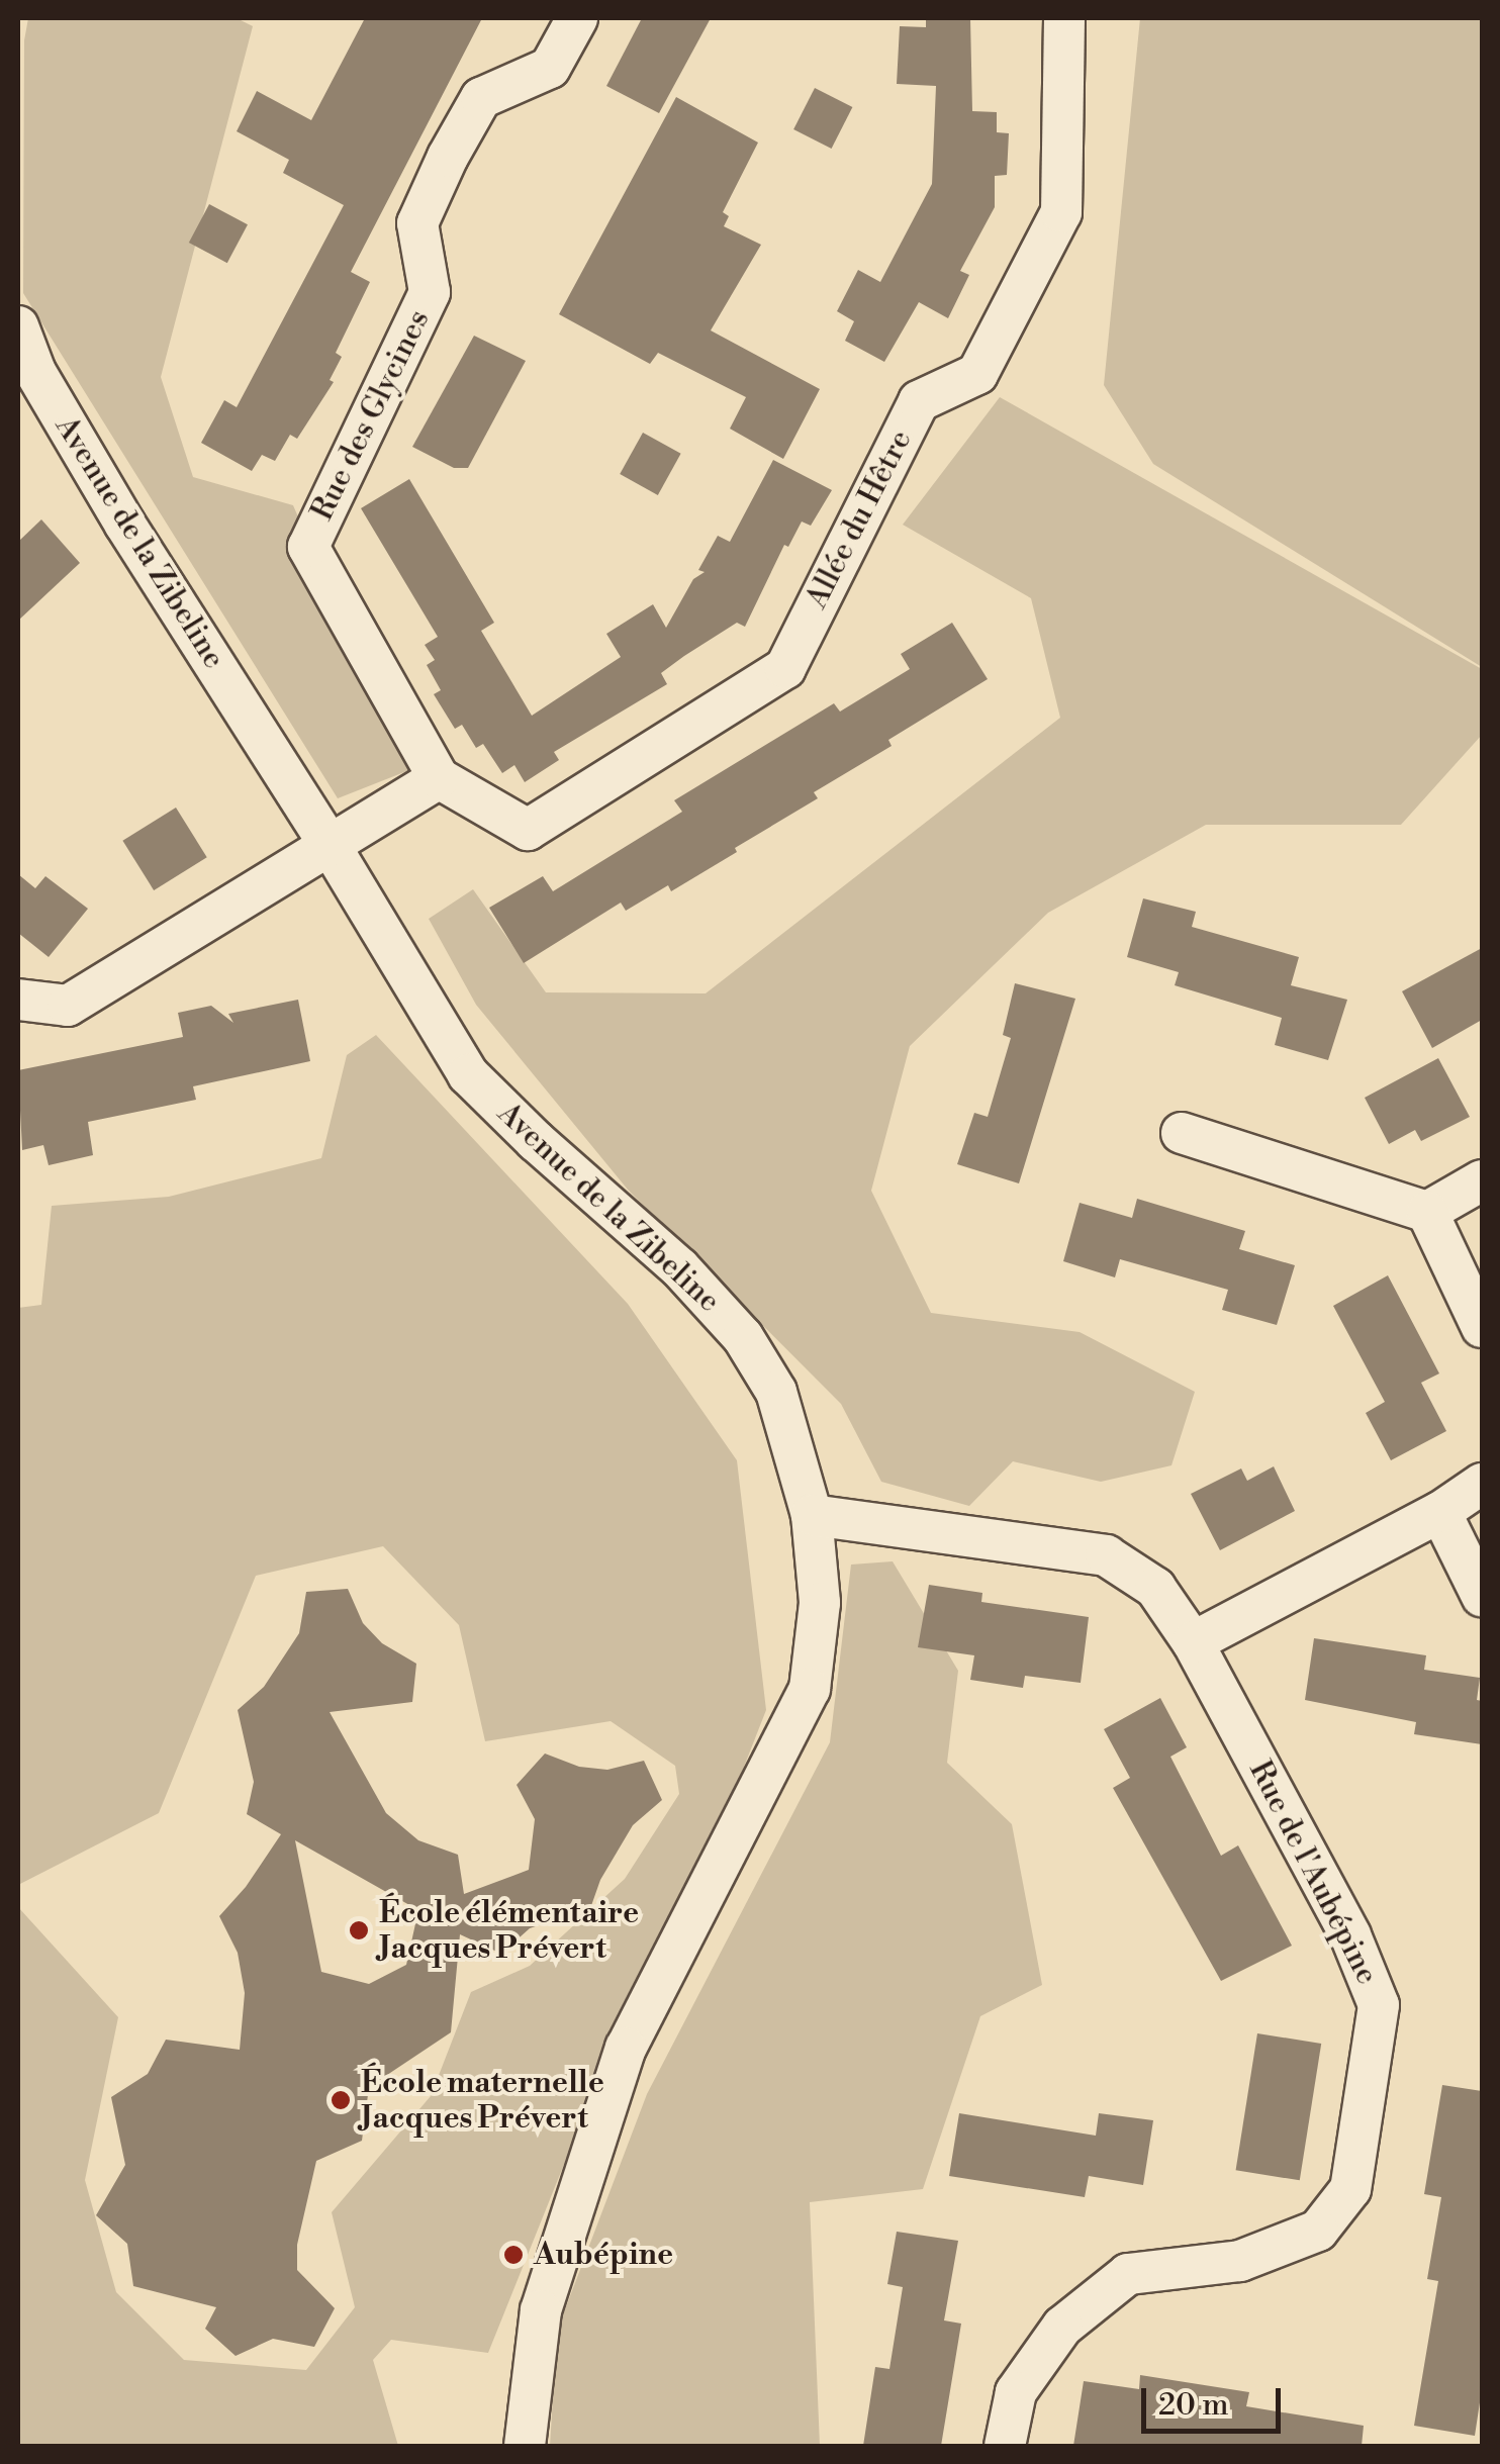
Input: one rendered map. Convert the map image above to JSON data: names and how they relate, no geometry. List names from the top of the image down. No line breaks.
{"streets":{"street":["Rue des Glycines","Allée du Hêtre","Avenue de la Zibeline","Rue de l'Aubépine"]},"crossings":[["Rue des Glycines","Allée du Hêtre"],["Avenue de la Zibeline","Rue de l'Aubépine"]],"places":["École élémentaire Jacques Prévert","École maternelle Jacques Prévert","Aubépine"],"scale_bar":"20 m"}
